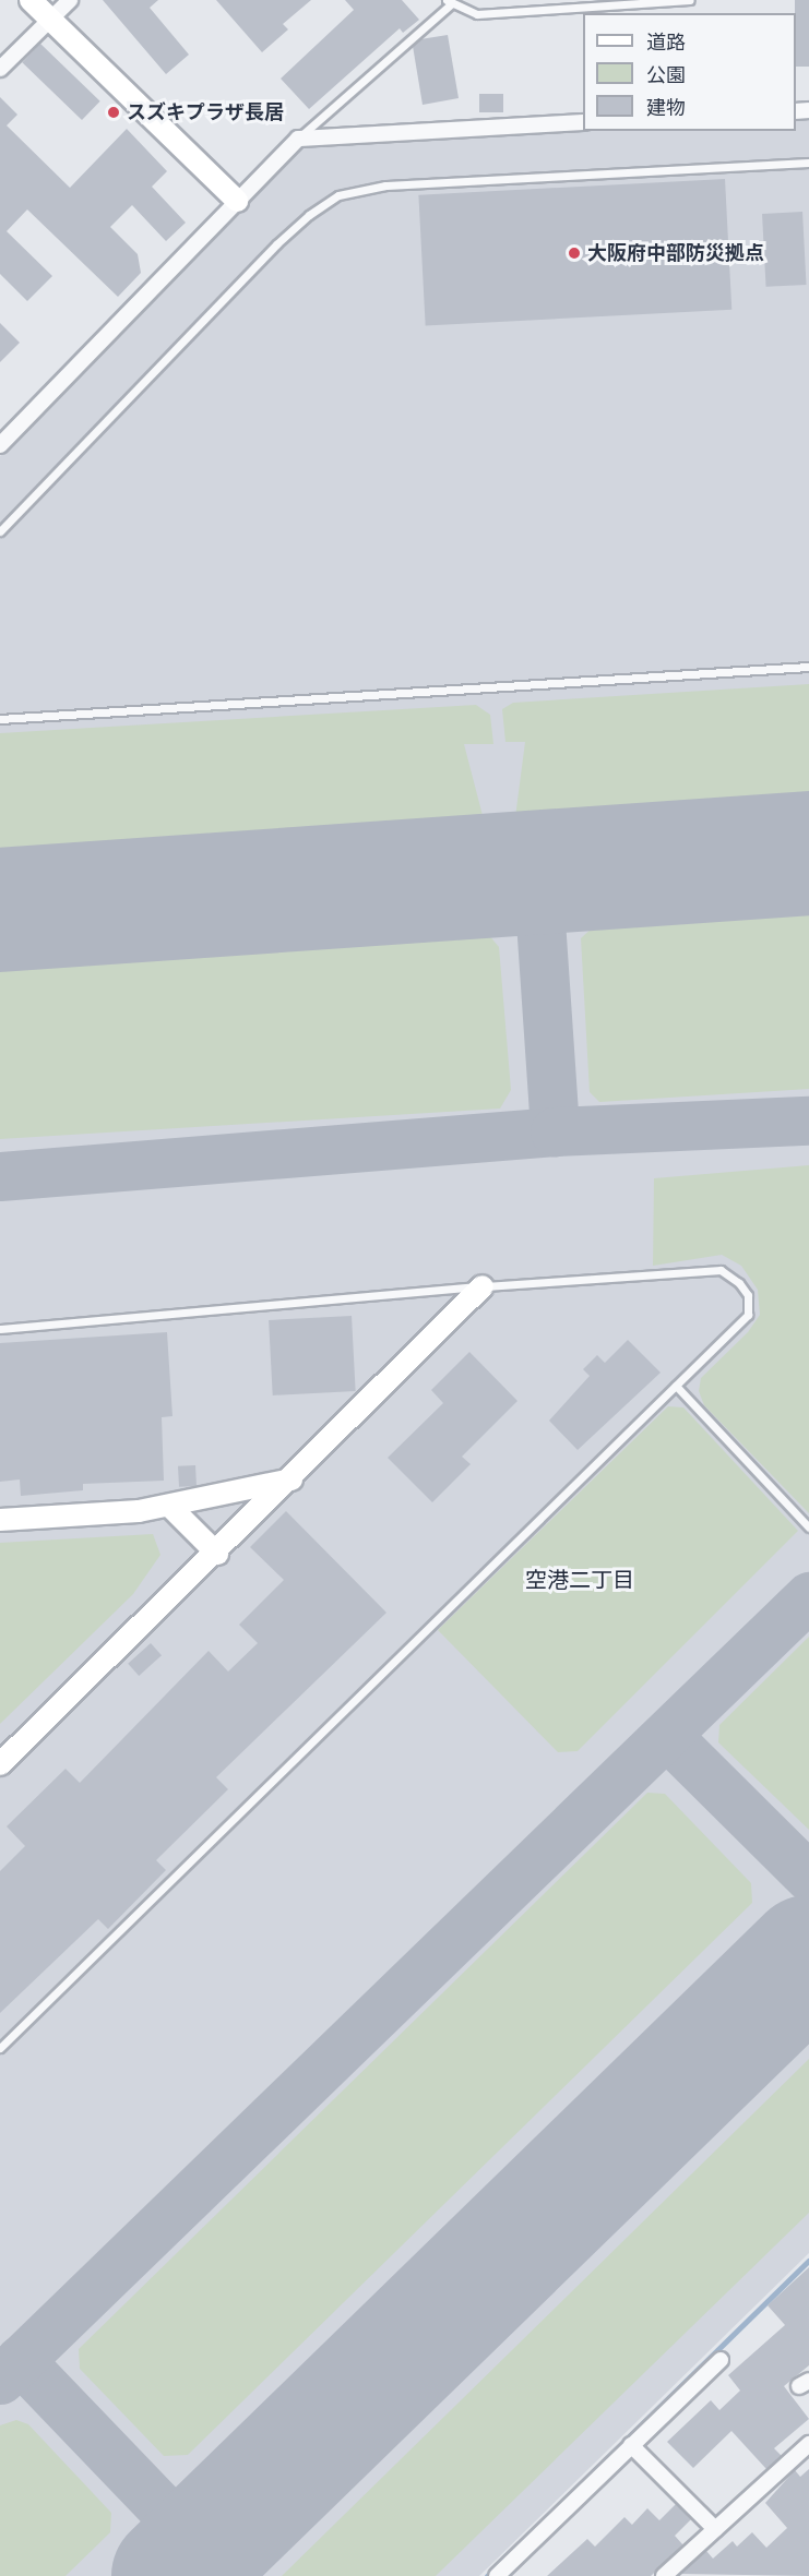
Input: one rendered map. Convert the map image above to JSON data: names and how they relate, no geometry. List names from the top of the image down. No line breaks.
{"districts":["空港二丁目"],"places":["スズキプラザ長居","大阪府中部防災拠点"],"legend":["道路","公園","建物"]}
